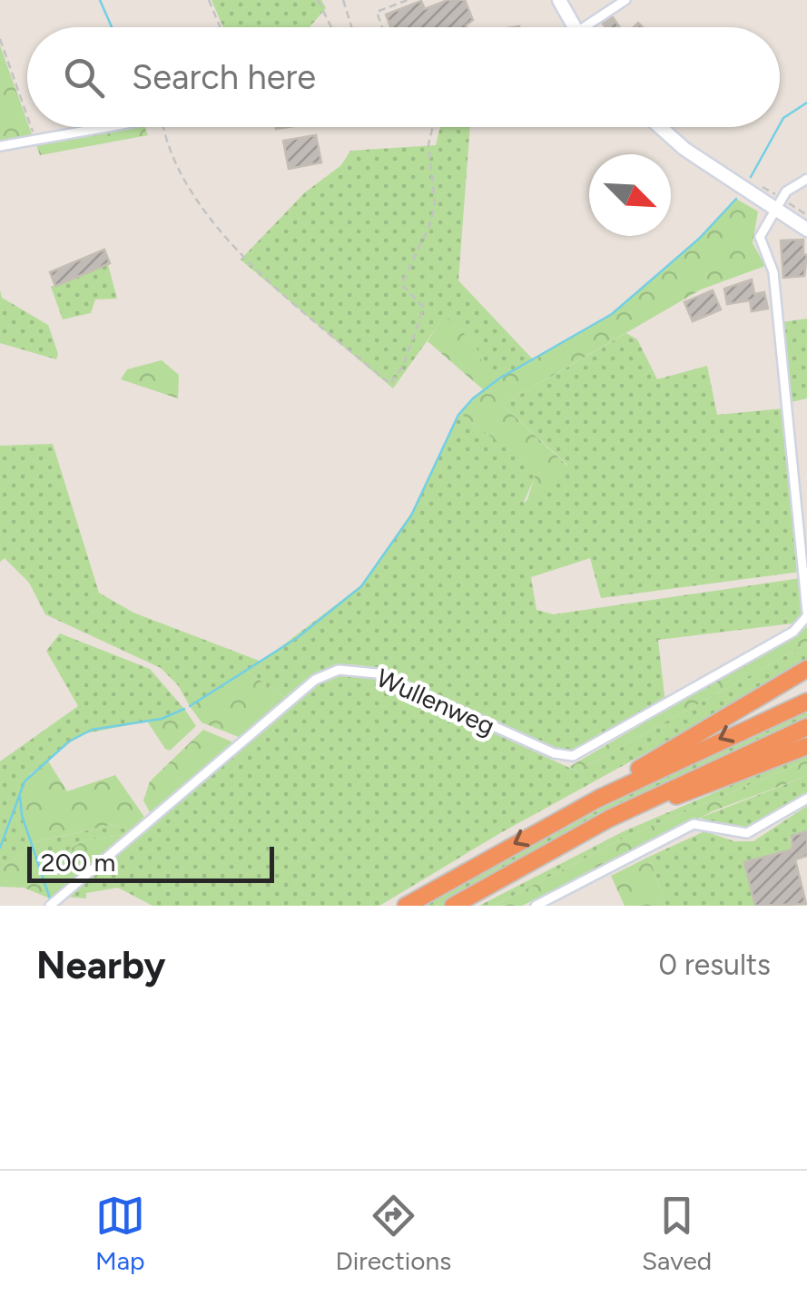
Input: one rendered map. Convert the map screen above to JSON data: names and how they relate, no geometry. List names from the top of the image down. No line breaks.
{"streets":{"street":["Wullenweg"]},"scale_bar":"200 m","north":"bottom right","page":{"search":"Search here","scale":"200 m","heading":["Nearby","0 results"],"nav":["Map","Directions","Saved"]}}
